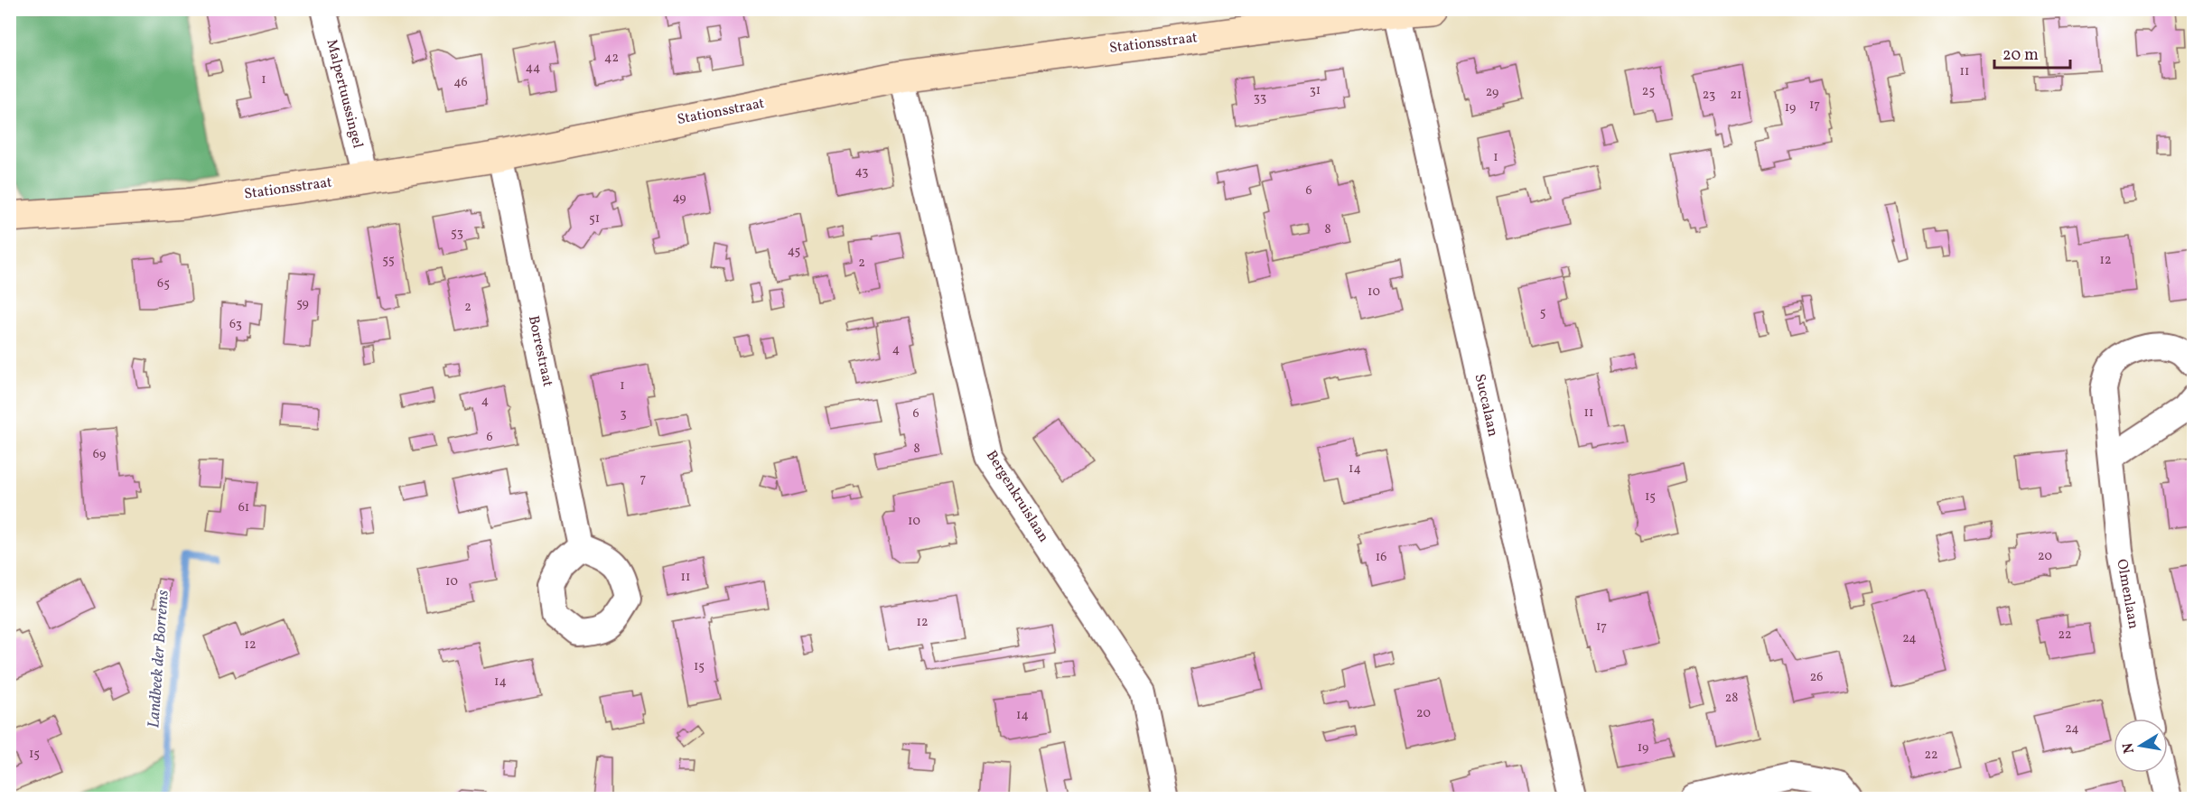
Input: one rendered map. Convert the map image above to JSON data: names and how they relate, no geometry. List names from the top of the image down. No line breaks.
{"streets":{"street":["Stationsstraat","Malpertuussingel","Borrestraat","Succalaan","Bergenkruislaan","Olmenlaan"]},"crossings":[["Stationsstraat","Malpertuussingel"],["Stationsstraat","Borrestraat"],["Stationsstraat","Succalaan"],["Stationsstraat","Bergenkruislaan"]],"water":["Landbeek der Borrems"],"house_numbers":["42","44","11","1","46","31","25","29","23","21","33","17","19","1","43","6","49","51","8","53","45","55","12","2","65","10","59","2","5","63","4","1","4","11","3","6","6","8","69","14","7","15","61","10","20","16","11","10","12","17","22","24","12","15","26","14","28","20","14","24","19","15","22"],"scale_bar":"20 m","north":"left"}
